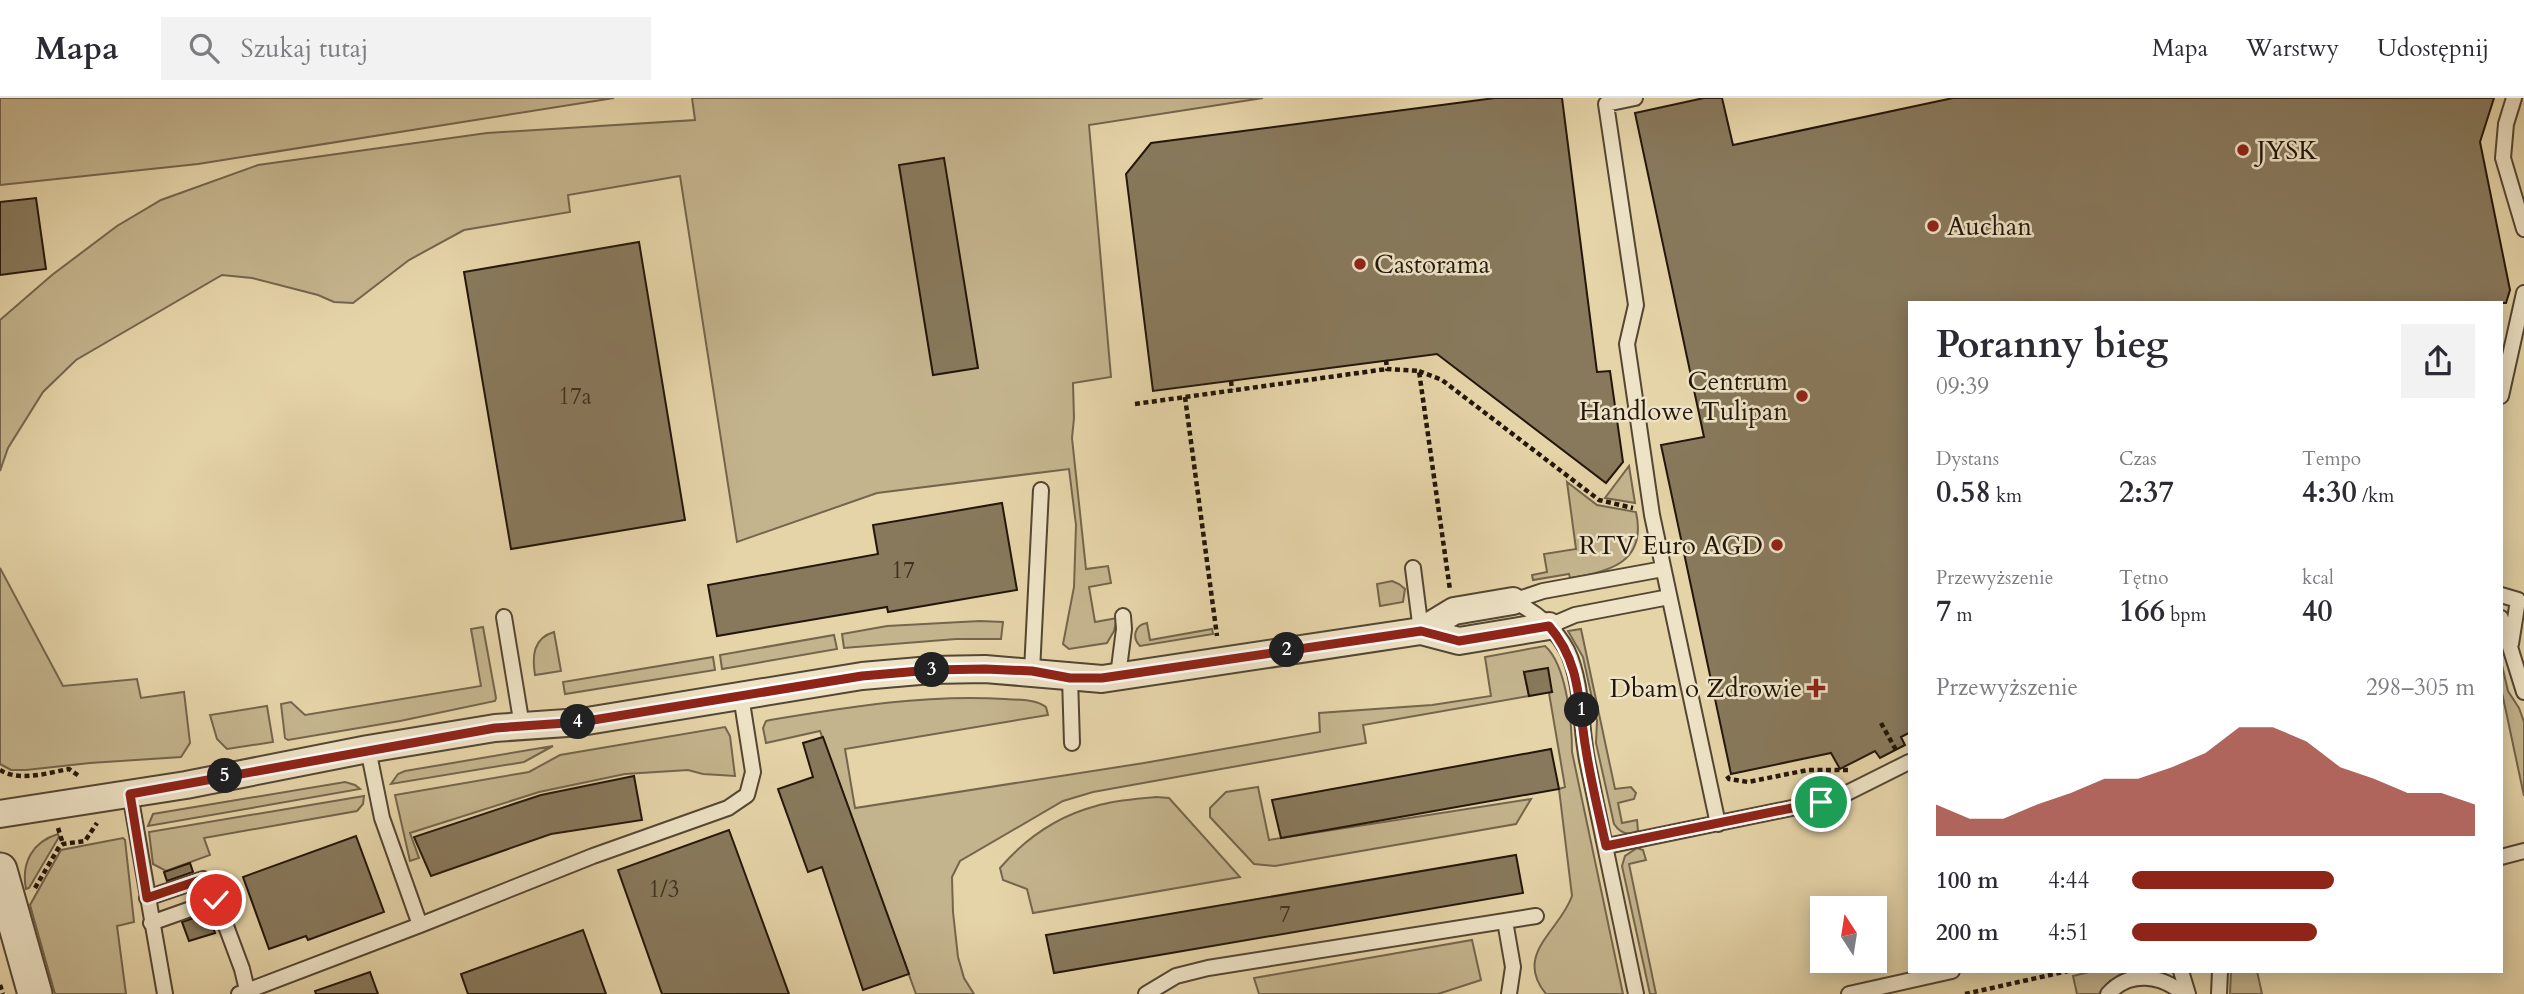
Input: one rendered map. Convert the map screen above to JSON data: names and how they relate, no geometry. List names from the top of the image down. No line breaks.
{"places":{"other":["JYSK","Auchan","Castorama","Centrum Handlowe Tulipan","RTV Euro AGD"],"health":["Dbam o Zdrowie"]},"house_numbers":["17a","17","1/3","7"],"north":"top","page":{"header":"Mapa","search":"Szukaj tutaj","nav":["Mapa","Warstwy","Udostępnij"],"heading":["Poranny bieg","09:39"],"stats":[["Dystans","0.58 km"],["Czas","2:37"],["Tempo","4:30 /km"],["Przewyższenie","7 m"],["Tętno","166 bpm"],["kcal","40"]],"pins":["2","3","1","4","5"],"chart":["Przewyższenie","298–305 m"],"list":[{"name":"100 m","note":"4:44"},{"name":"200 m","note":"4:51"}]}}
